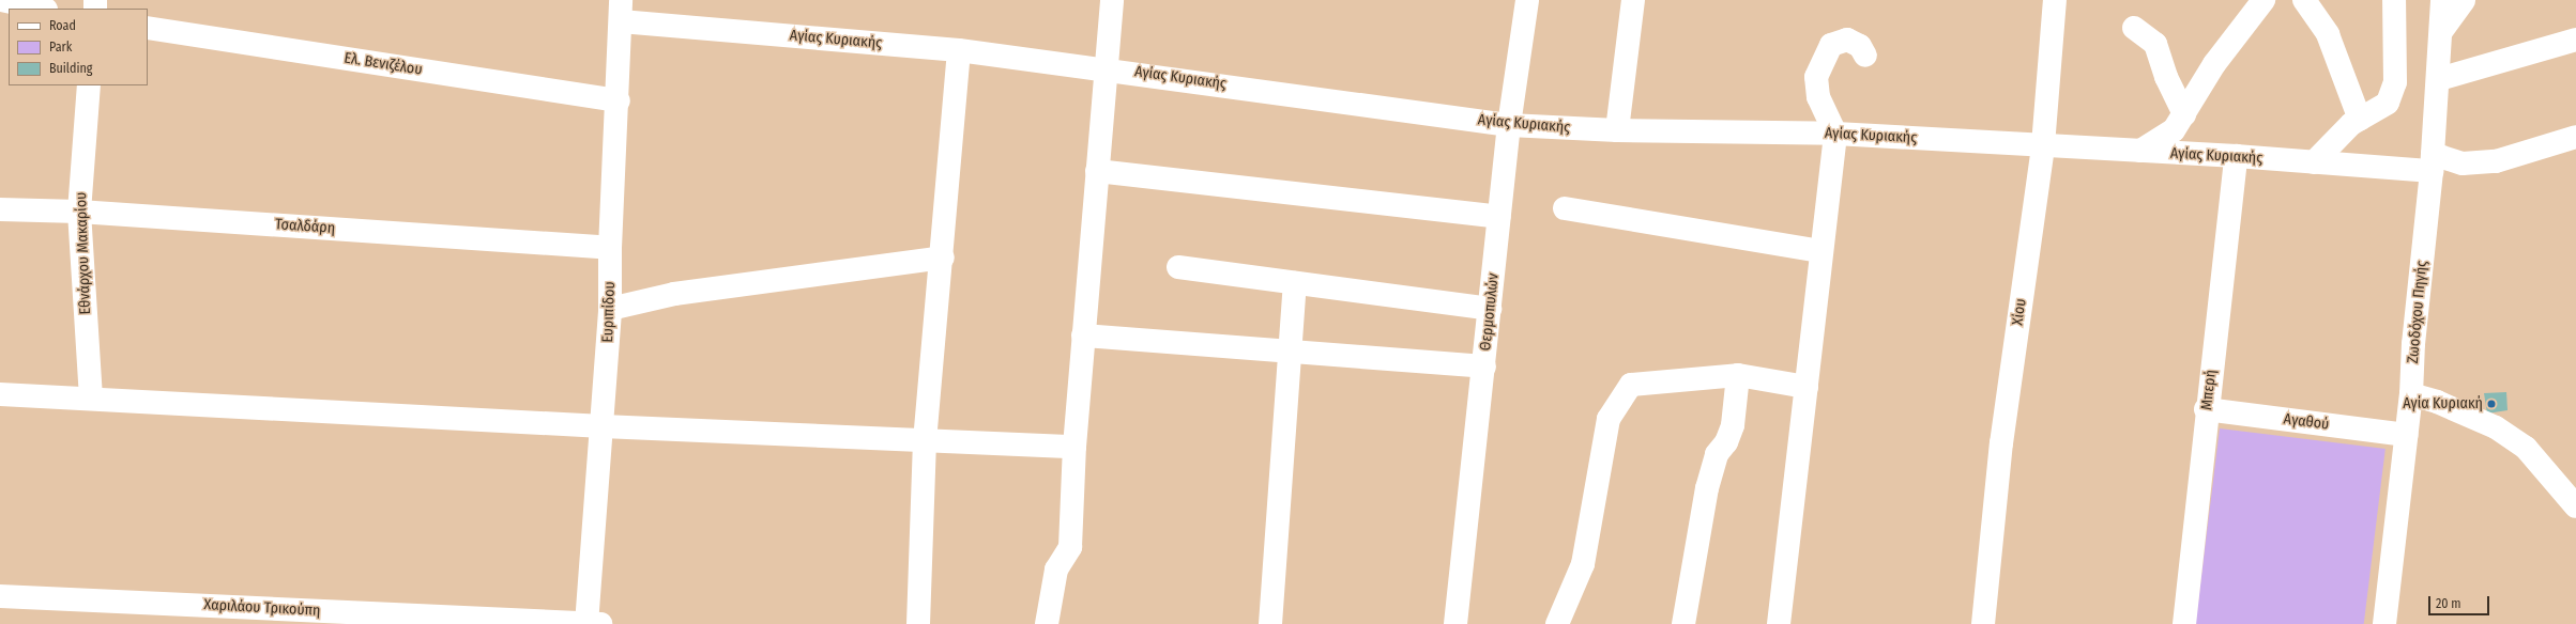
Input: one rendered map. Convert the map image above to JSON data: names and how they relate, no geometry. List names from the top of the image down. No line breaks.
{"streets":{"street":["Αγίας Κυριακής","Ελ. Βενιζέλου","Τσαλδάρη","Εθνάρχου Μακαρίου","Ευριπίδου","Θερμοπυλών","Χίου","Ζωοδόχου Πηγής","Μπερή","Αγαθού","Χαριλάου Τρικούπη"]},"crossings":[["Αγίας Κυριακής","Ευριπίδου"],["Αγίας Κυριακής","Θερμοπυλών"],["Αγίας Κυριακής","Χίου"],["Αγίας Κυριακής","Ζωοδόχου Πηγής"],["Αγίας Κυριακής","Μπερή"],["Ελ. Βενιζέλου","Ευριπίδου"],["Τσαλδάρη","Εθνάρχου Μακαρίου"],["Τσαλδάρη","Ευριπίδου"],["Ευριπίδου","Χαριλάου Τρικούπη"],["Ζωοδόχου Πηγής","Αγαθού"],["Μπερή","Αγαθού"]],"places":["Αγία Κυριακή"],"legend":["Road","Park","Building"],"scale_bar":"20 m"}
